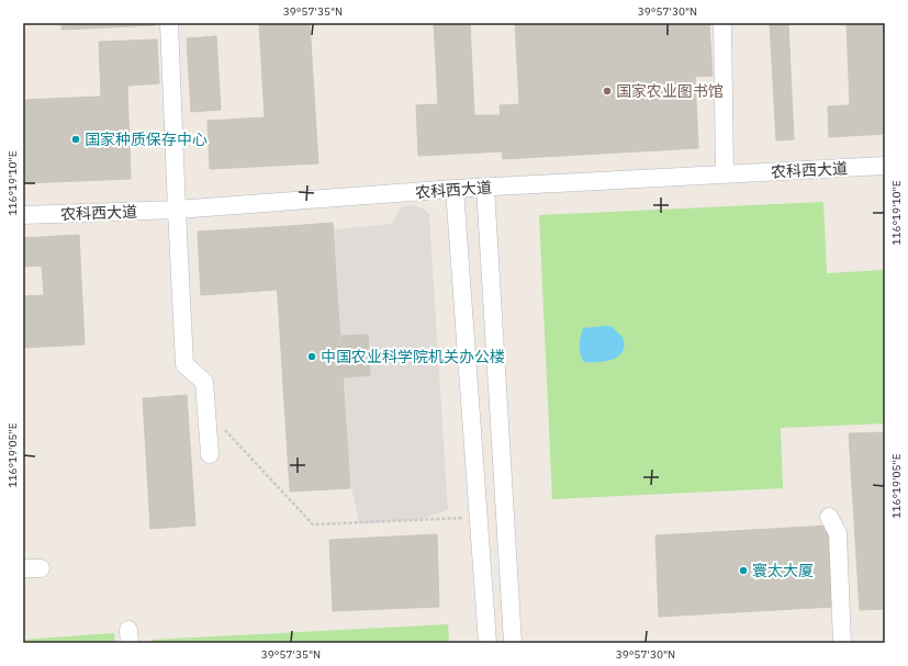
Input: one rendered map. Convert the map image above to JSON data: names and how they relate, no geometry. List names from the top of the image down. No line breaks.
{"streets":{"street":["农科西大道"]},"places":["国家农业图书馆","国家种质保存中心","中国农业科学院机关办公楼","寰太大厦"],"coordinates":["39°57'35\"N","39°57'30\"N","116°19'10\"E","116°19'05\"E"]}
